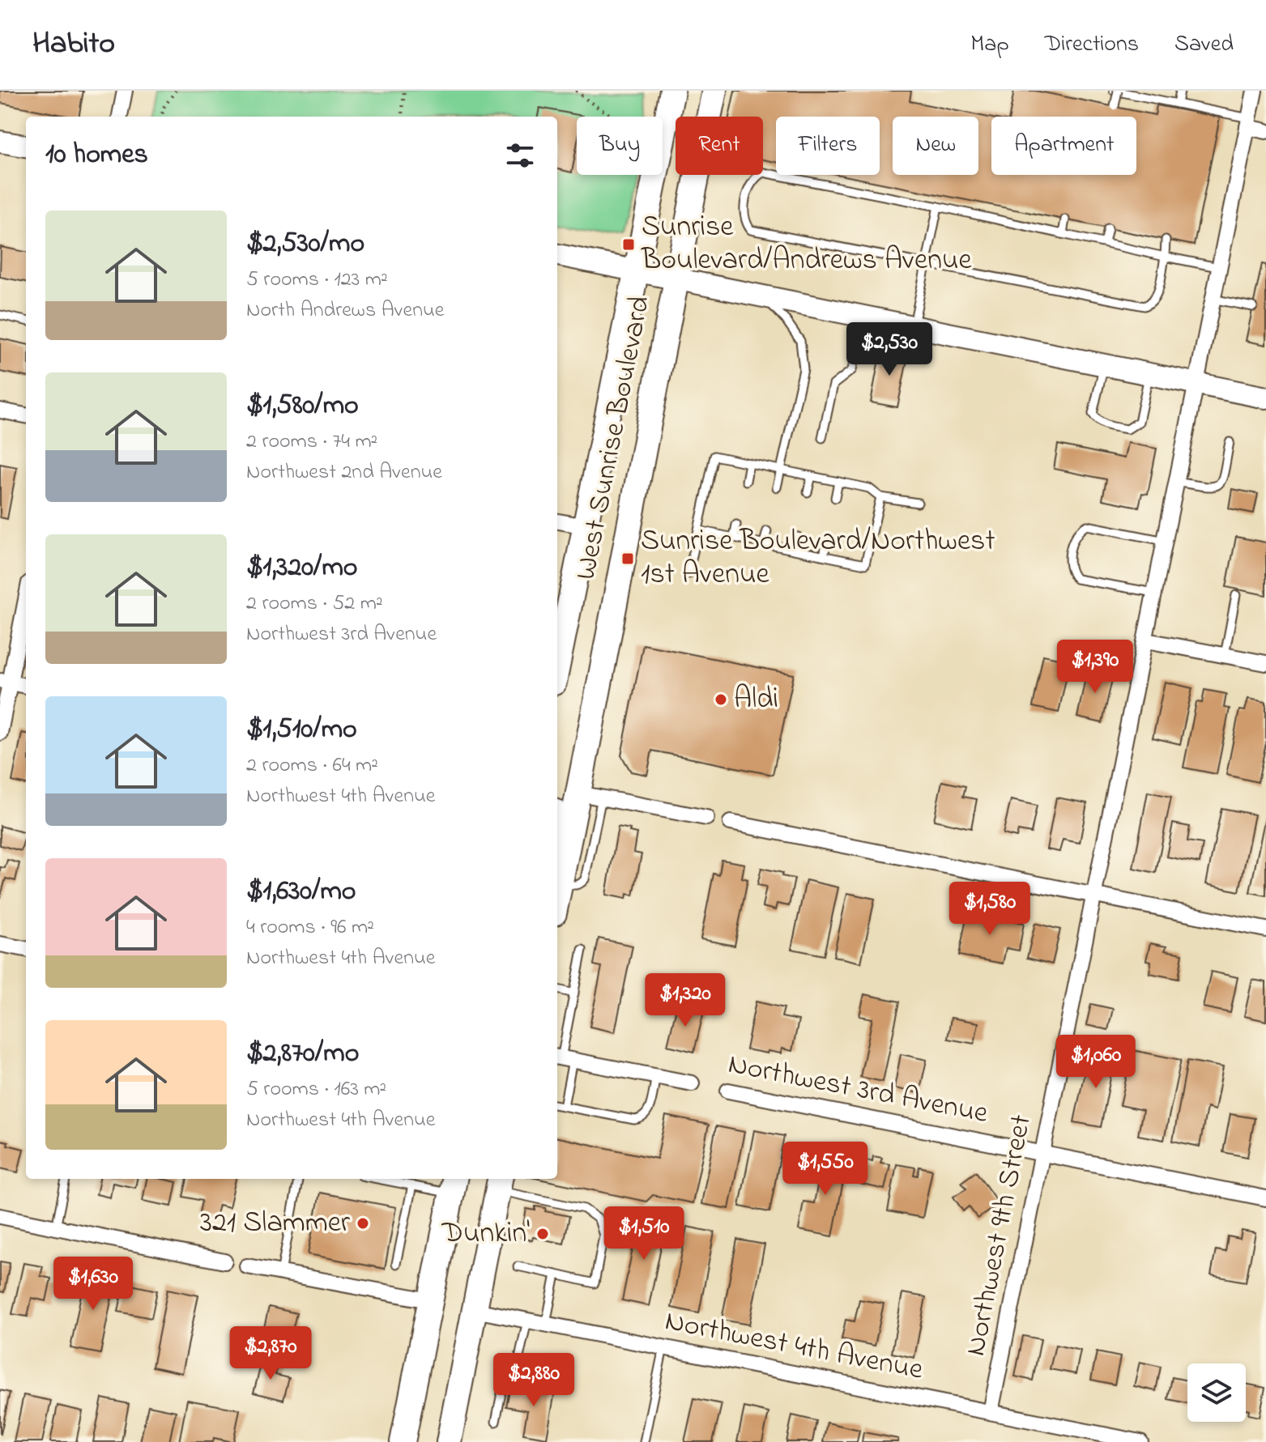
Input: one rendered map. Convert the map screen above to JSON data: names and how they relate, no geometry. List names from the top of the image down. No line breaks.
{"streets":{"main road":["West Sunrise Boulevard"],"street":["Northwest 3rd Avenue","Northwest 9th Street","Northwest 4th Avenue"]},"crossings":[["Northwest 3rd Avenue","Northwest 9th Street"],["Northwest 9th Street","Northwest 4th Avenue"]],"places":{"transit":["Sunrise Boulevard/Andrews Avenue","Sunrise Boulevard/Northwest 1st Avenue"],"other":["Aldi","321 Slammer","Dunkin'"]},"page":{"header":"Habito","nav":["Map","Directions","Saved"],"chip":["Buy","Rent","Filters","New","Apartment"],"heading":"10 homes","list":[{"name":"$2,530/mo","note":"5 rooms · 123 m² · North Andrews Avenue"},{"name":"$1,580/mo","note":"2 rooms · 74 m² · Northwest 2nd Avenue"},{"name":"$1,320/mo","note":"2 rooms · 52 m² · Northwest 3rd Avenue"},{"name":"$1,510/mo","note":"2 rooms · 64 m² · Northwest 4th Avenue"},{"name":"$1,630/mo","note":"4 rooms · 96 m² · Northwest 4th Avenue"},{"name":"$2,870/mo","note":"5 rooms · 163 m² · Northwest 4th Avenue"}],"price":["$2,530","$1,390","$1,580","$1,320","$1,060","$1,550","$1,510","$1,630","$2,870","$2,880"]}}
